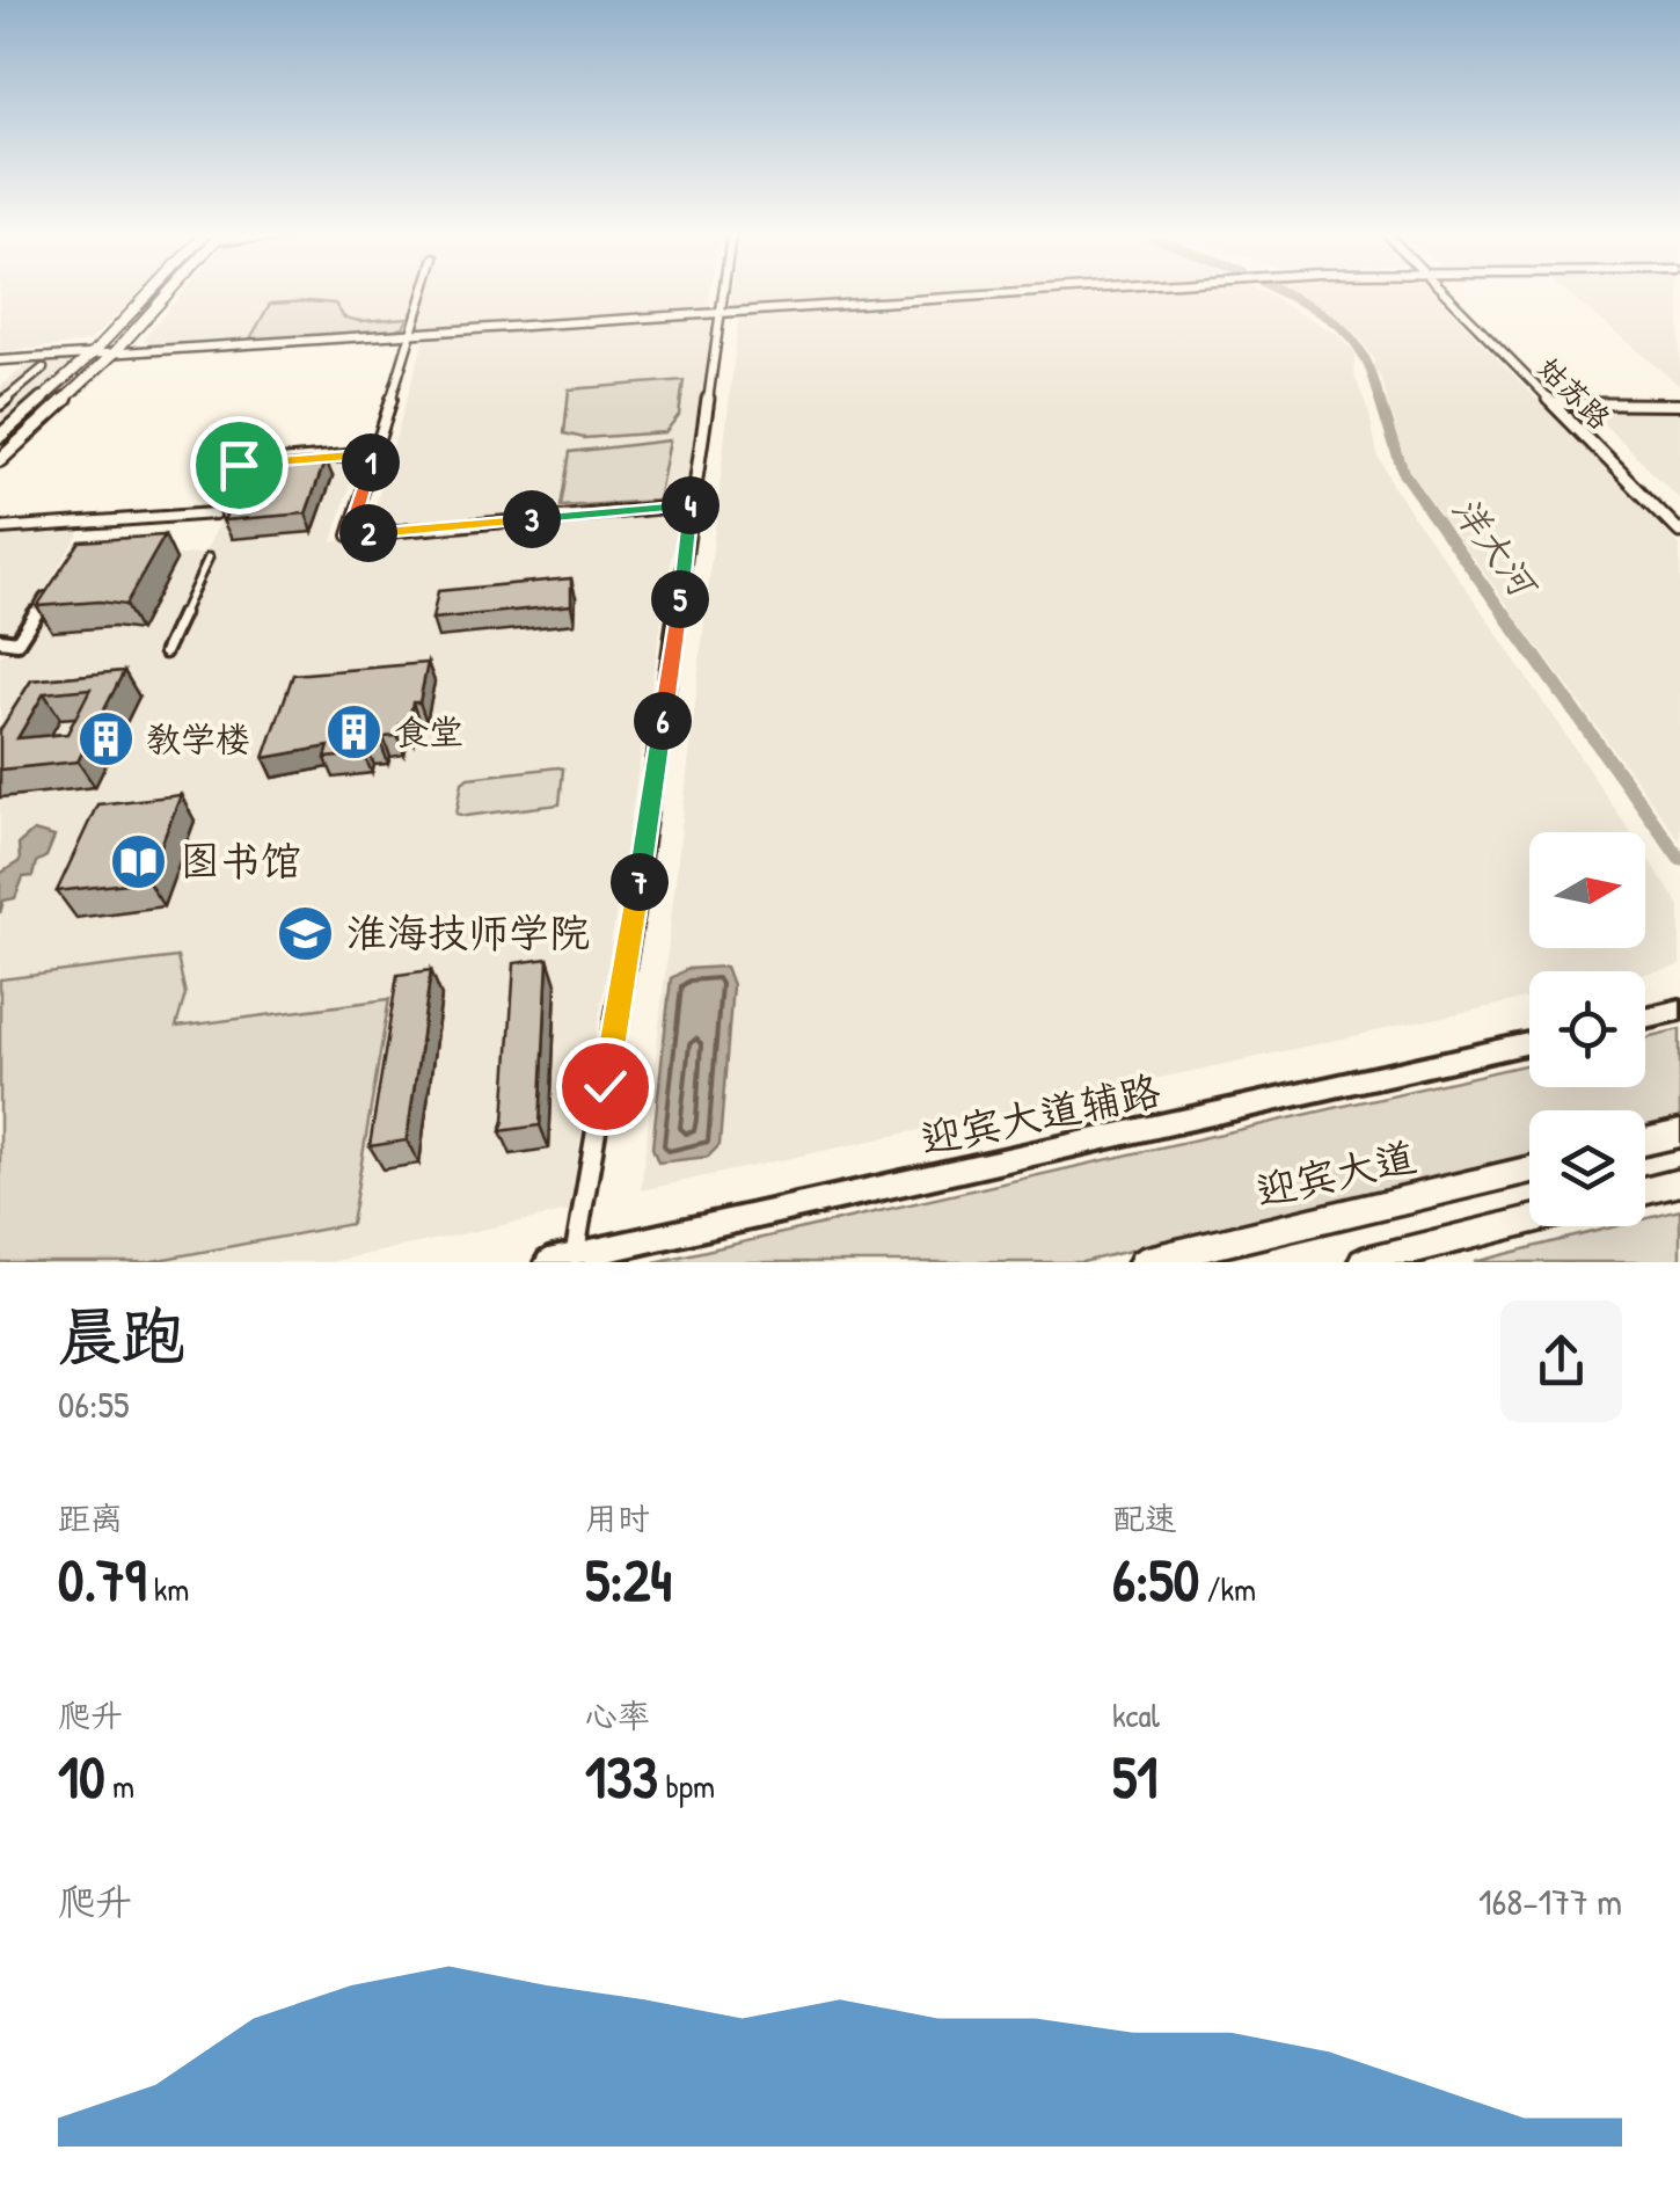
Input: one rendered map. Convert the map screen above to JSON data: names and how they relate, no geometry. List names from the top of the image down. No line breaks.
{"streets":{"highway":["迎宾大道"],"main road":["迎宾大道辅路"],"street":["姑苏路"]},"water":["洋大河"],"places":{"building":["食堂","教学楼"],"library":["图书馆"],"school or university":["淮海技师学院"]},"north":"right","page":{"pins":["1","4","3","2","5","6","7"],"heading":["晨跑","06:55"],"stats":[["距离","0.79 km"],["用时","5:24"],["配速","6:50 /km"],["爬升","10 m"],["心率","133 bpm"],["kcal","51"]],"chart":["爬升","168–177 m"]}}
